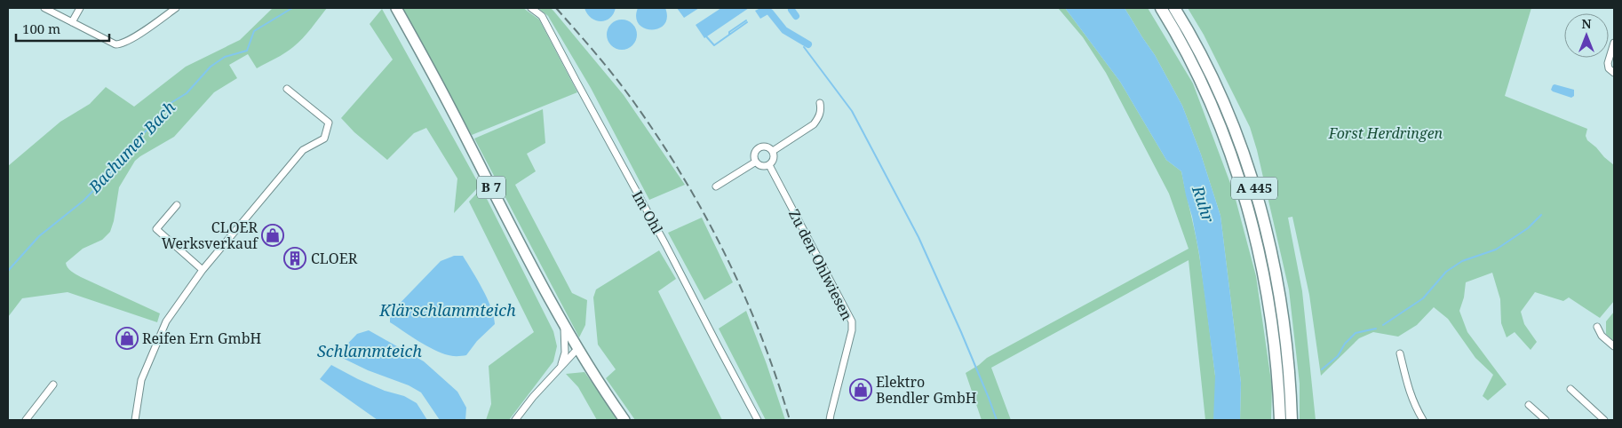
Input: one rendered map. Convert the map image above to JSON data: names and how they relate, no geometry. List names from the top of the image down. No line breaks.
{"streets":{"highway":["A 445"],"main road":["B 7"],"street":["Im Ohl","Zu den Ohlwiesen"]},"water":["Bachumer Bach","Ruhr","Klärschlammteich","Schlammteich"],"parks":["Forst Herdringen"],"places":{"shop":["CLOER Werksverkauf","Reifen Ern GmbH","Elektro Bendler GmbH"],"building":["CLOER"]},"scale_bar":"100 m","north":"top"}
